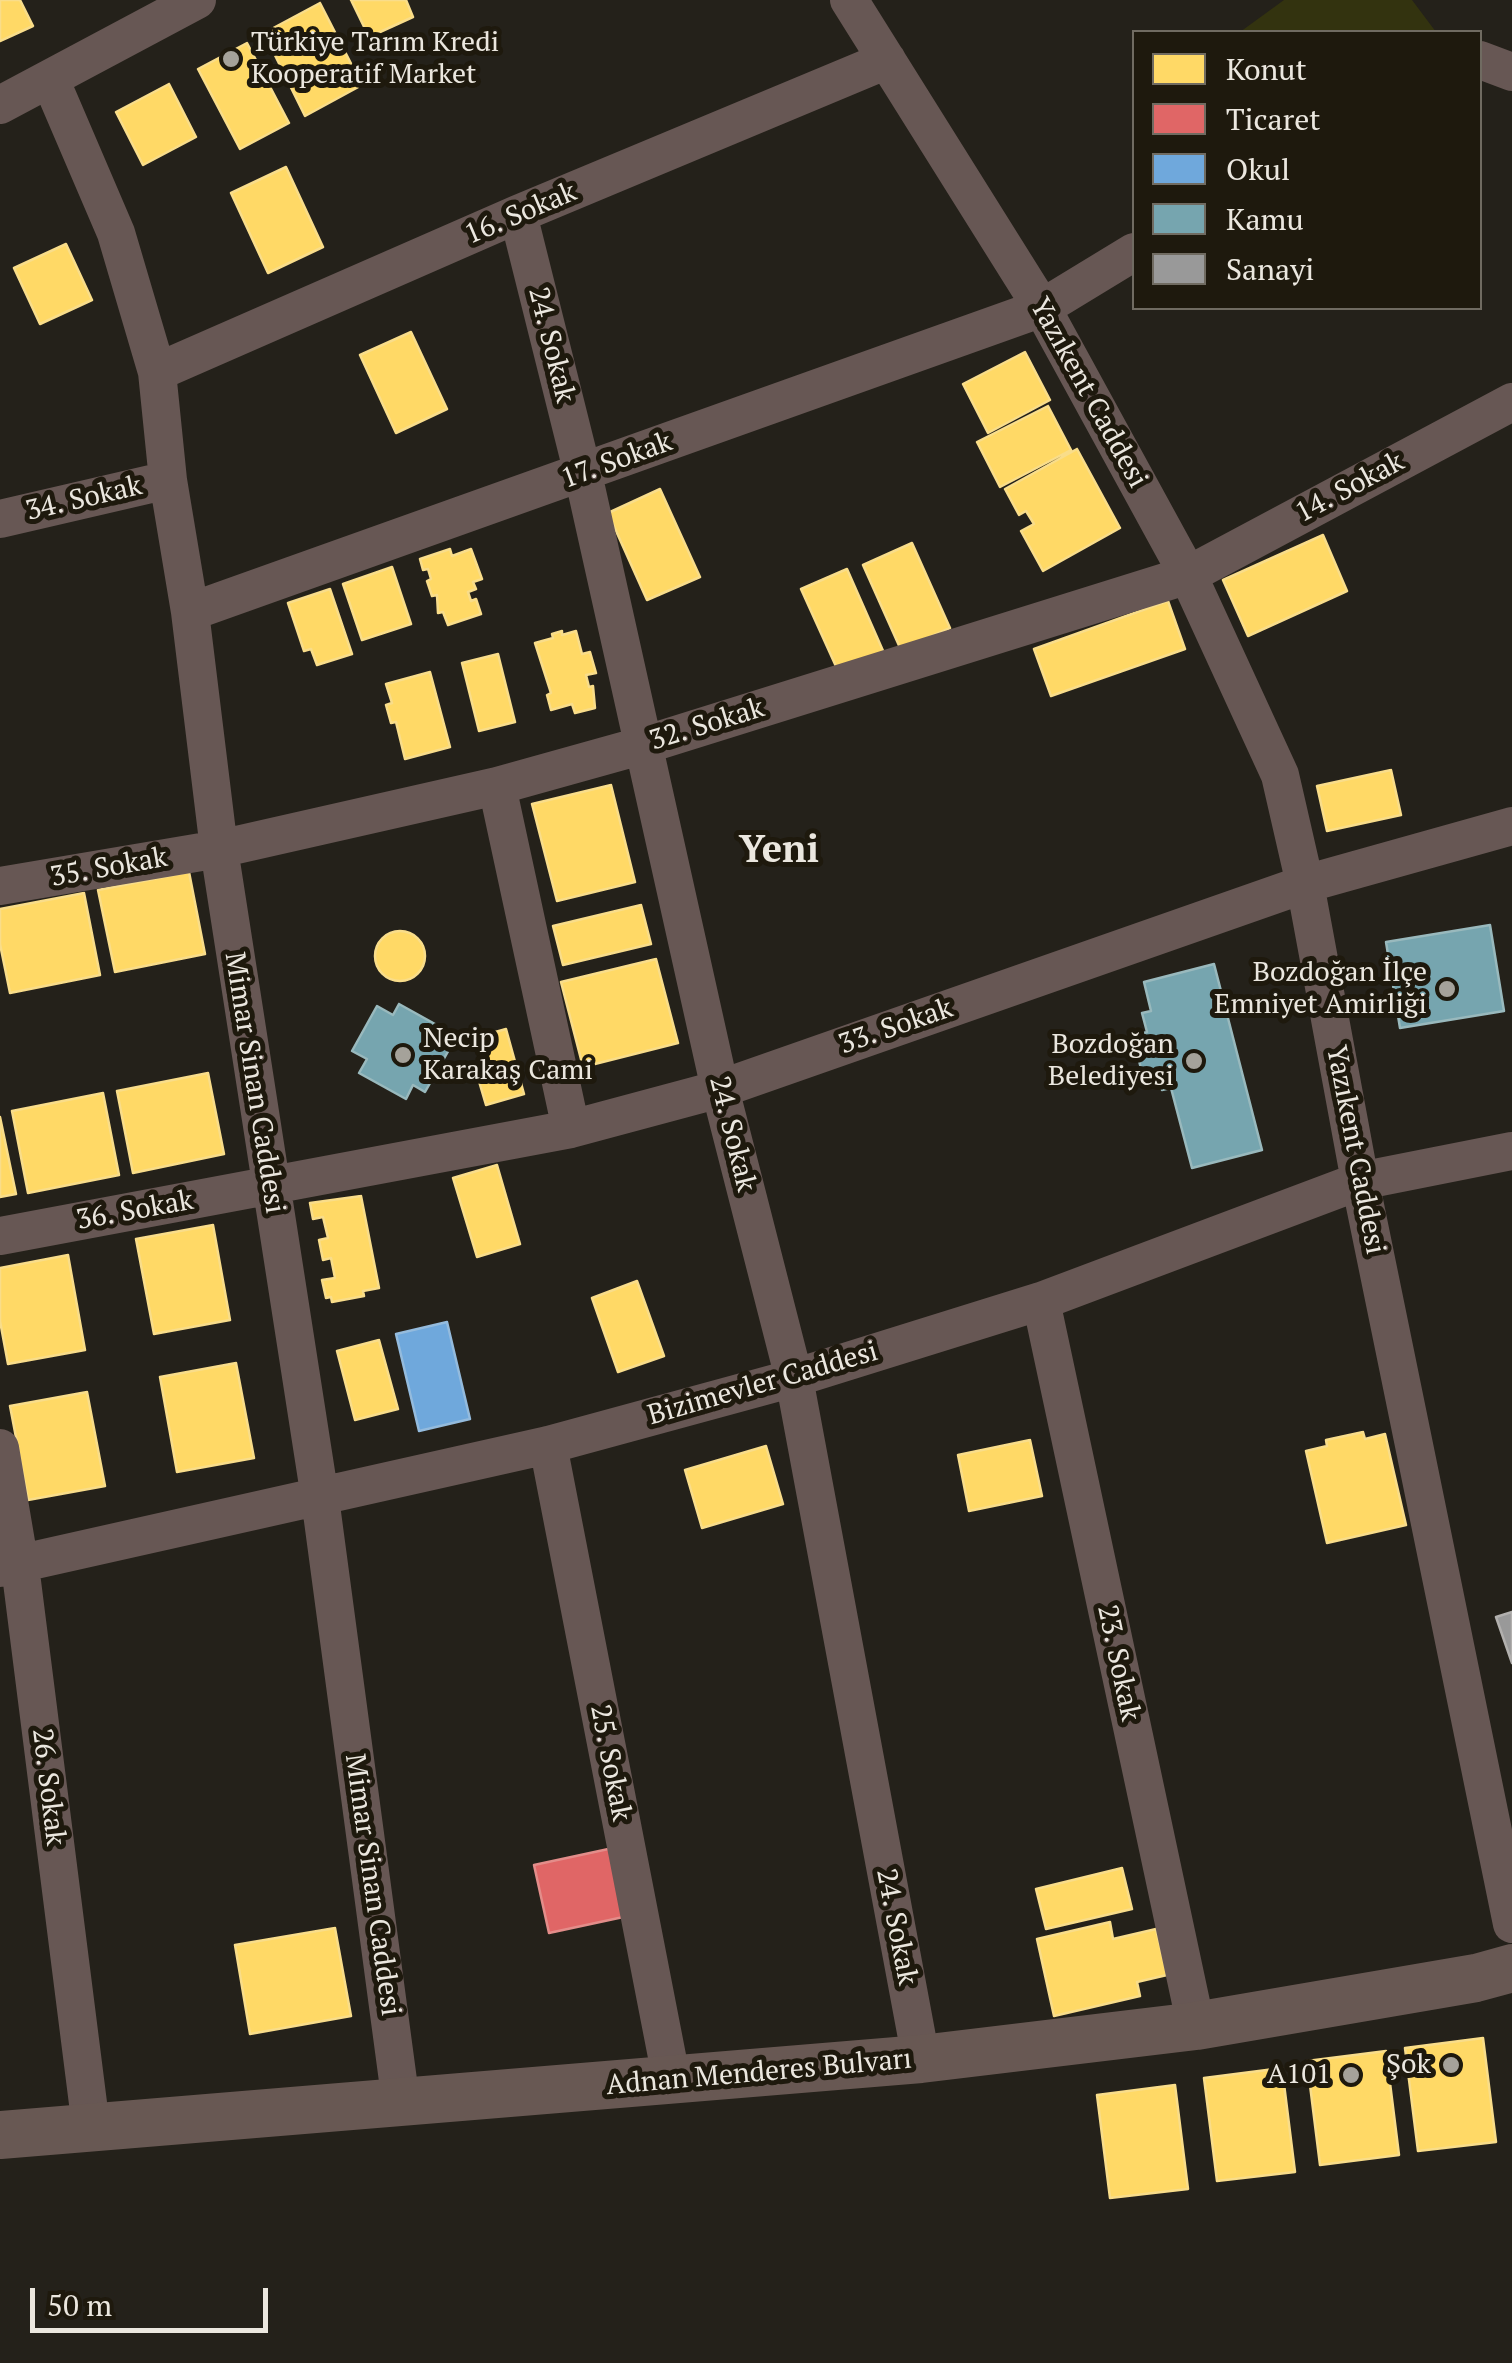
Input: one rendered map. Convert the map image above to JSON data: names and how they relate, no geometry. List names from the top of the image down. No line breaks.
{"streets":{"main road":["Adnan Menderes Bulvarı"],"street":["16. Sokak","24. Sokak","Yazıkent Caddesi","17. Sokak","14. Sokak","34. Sokak","32. Sokak","35. Sokak","33. Sokak","Mimar Sinan Caddesi","36. Sokak","Bizimevler Caddesi","23. Sokak","25. Sokak","26. Sokak"]},"crossings":[["16. Sokak","24. Sokak"],["16. Sokak","Yazıkent Caddesi"],["16. Sokak","Mimar Sinan Caddesi"],["24. Sokak","17. Sokak"],["24. Sokak","32. Sokak"],["24. Sokak","33. Sokak"],["24. Sokak","Bizimevler Caddesi"],["24. Sokak","Adnan Menderes Bulvarı"],["Yazıkent Caddesi","17. Sokak"],["Yazıkent Caddesi","14. Sokak"],["Yazıkent Caddesi","32. Sokak"],["Yazıkent Caddesi","33. Sokak"],["Yazıkent Caddesi","Bizimevler Caddesi"],["17. Sokak","Mimar Sinan Caddesi"],["14. Sokak","32. Sokak"],["34. Sokak","Mimar Sinan Caddesi"],["32. Sokak","35. Sokak"],["32. Sokak","Mimar Sinan Caddesi"],["35. Sokak","Mimar Sinan Caddesi"],["33. Sokak","Mimar Sinan Caddesi"],["33. Sokak","36. Sokak"],["Mimar Sinan Caddesi","36. Sokak"],["Mimar Sinan Caddesi","Bizimevler Caddesi"],["Mimar Sinan Caddesi","Adnan Menderes Bulvarı"],["Bizimevler Caddesi","23. Sokak"],["Bizimevler Caddesi","25. Sokak"],["Bizimevler Caddesi","26. Sokak"],["23. Sokak","Adnan Menderes Bulvarı"],["25. Sokak","Adnan Menderes Bulvarı"],["26. Sokak","Adnan Menderes Bulvarı"]],"districts":["Yeni"],"places":["Türkiye Tarım Kredi Kooperatif Market","Bozdoğan İlçe Emniyet Amirliği","Necip Karakaş Cami","Bozdoğan Belediyesi","Şok","A101"],"legend":["Konut","Ticaret","Okul","Kamu","Sanayi"],"scale_bar":"50 m"}
